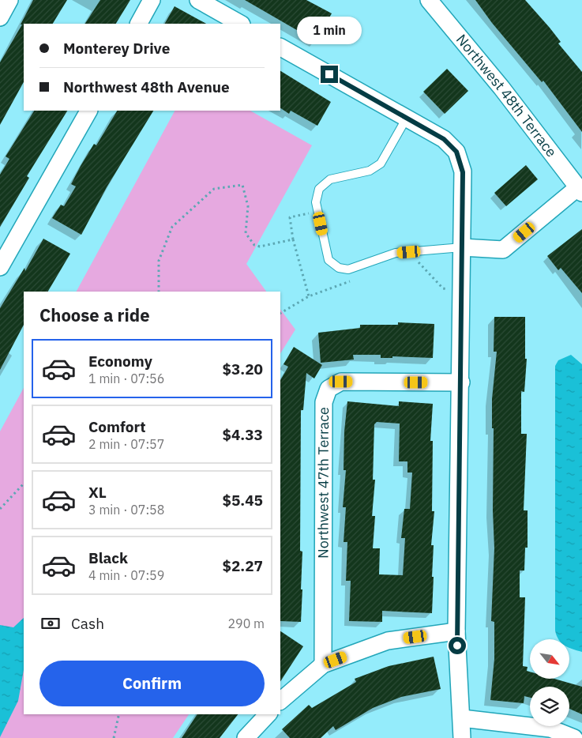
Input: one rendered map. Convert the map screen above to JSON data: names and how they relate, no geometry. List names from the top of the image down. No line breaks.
{"streets":{"street":["Northwest 48th Terrace","Northwest 47th Terrace"]},"north":"bottom right","page":{"bubble":"1 min","banner":["Monterey Drive","Northwest 48th Avenue"],"heading":"Choose a ride","list":[{"name":"Economy","note":"1 min · 07:56","value":"$3.20"},{"name":"Comfort","note":"2 min · 07:57","value":"$4.33"},{"name":"XL","note":"3 min · 07:58","value":"$5.45"},{"name":"Black","note":"4 min · 07:59","value":"$2.27"}],"pay":["Cash","290 m"],"buttons":"Confirm"}}
